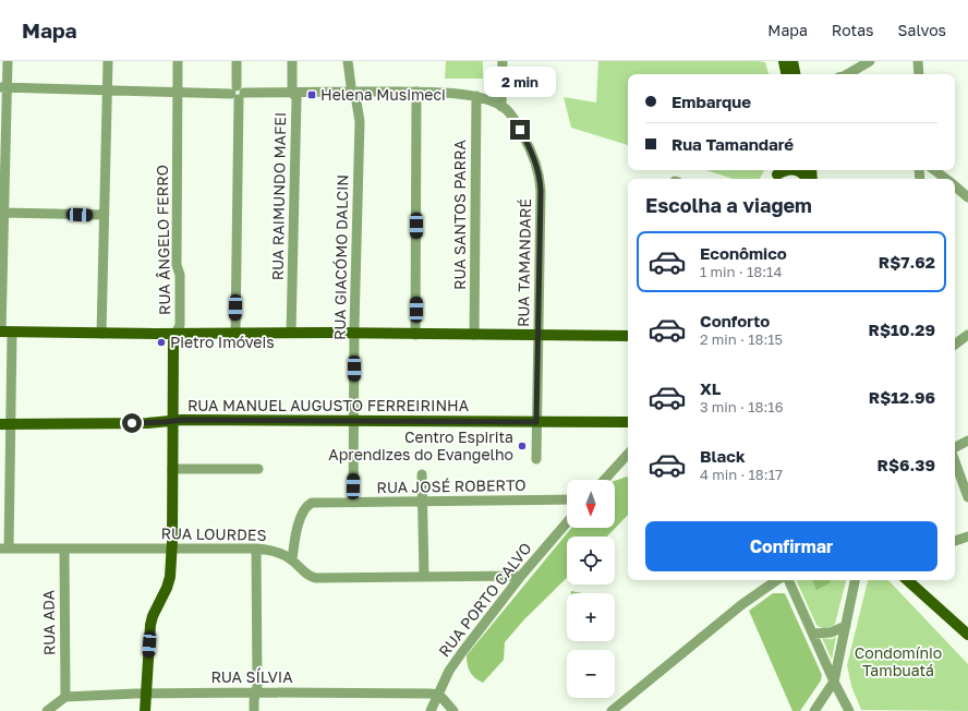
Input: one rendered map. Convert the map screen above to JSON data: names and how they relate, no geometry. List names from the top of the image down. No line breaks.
{"streets":{"main road":["RUA ÂNGELO FERRO","RUA MANUEL AUGUSTO FERREIRINHA"],"street":["RUA RAIMUNDO MAFEI","RUA SANTOS PARRA","RUA GIACÓMO DALCIN","RUA TAMANDARÉ","RUA JOSÉ ROBERTO","RUA LOURDES","RUA PORTO CALVO","RUA ADA","RUA SÍLVIA"]},"crossings":[["RUA RAIMUNDO MAFEI","RUA TAMANDARÉ"],["RUA SANTOS PARRA","RUA TAMANDARÉ"],["RUA ÂNGELO FERRO","RUA TAMANDARÉ"],["RUA ÂNGELO FERRO","RUA MANUEL AUGUSTO FERREIRINHA"],["RUA ÂNGELO FERRO","RUA LOURDES"],["RUA ÂNGELO FERRO","RUA SÍLVIA"],["RUA GIACÓMO DALCIN","RUA TAMANDARÉ"],["RUA GIACÓMO DALCIN","RUA MANUEL AUGUSTO FERREIRINHA"],["RUA GIACÓMO DALCIN","RUA JOSÉ ROBERTO"],["RUA TAMANDARÉ","RUA MANUEL AUGUSTO FERREIRINHA"],["RUA JOSÉ ROBERTO","RUA LOURDES"],["RUA LOURDES","RUA PORTO CALVO"],["RUA LOURDES","RUA ADA"],["RUA PORTO CALVO","RUA SÍLVIA"],["RUA ADA","RUA SÍLVIA"]],"parks":["Condomínio Tambuatá"],"places":{"transit":["Helena Musimeci"],"other":["Pietro Imóveis","Centro Espirita Aprendizes do Evangelho"]},"north":"bottom","page":{"header":"Mapa","nav":["Mapa","Rotas","Salvos"],"bubble":"2 min","banner":["Embarque","Rua Tamandaré"],"heading":"Escolha a viagem","list":[{"name":"Econômico","note":"1 min · 18:14","value":"R$7.62"},{"name":"Conforto","note":"2 min · 18:15","value":"R$10.29"},{"name":"XL","note":"3 min · 18:16","value":"R$12.96"},{"name":"Black","note":"4 min · 18:17","value":"R$6.39"}],"map_buttons":["+","−"],"buttons":"Confirmar"}}
